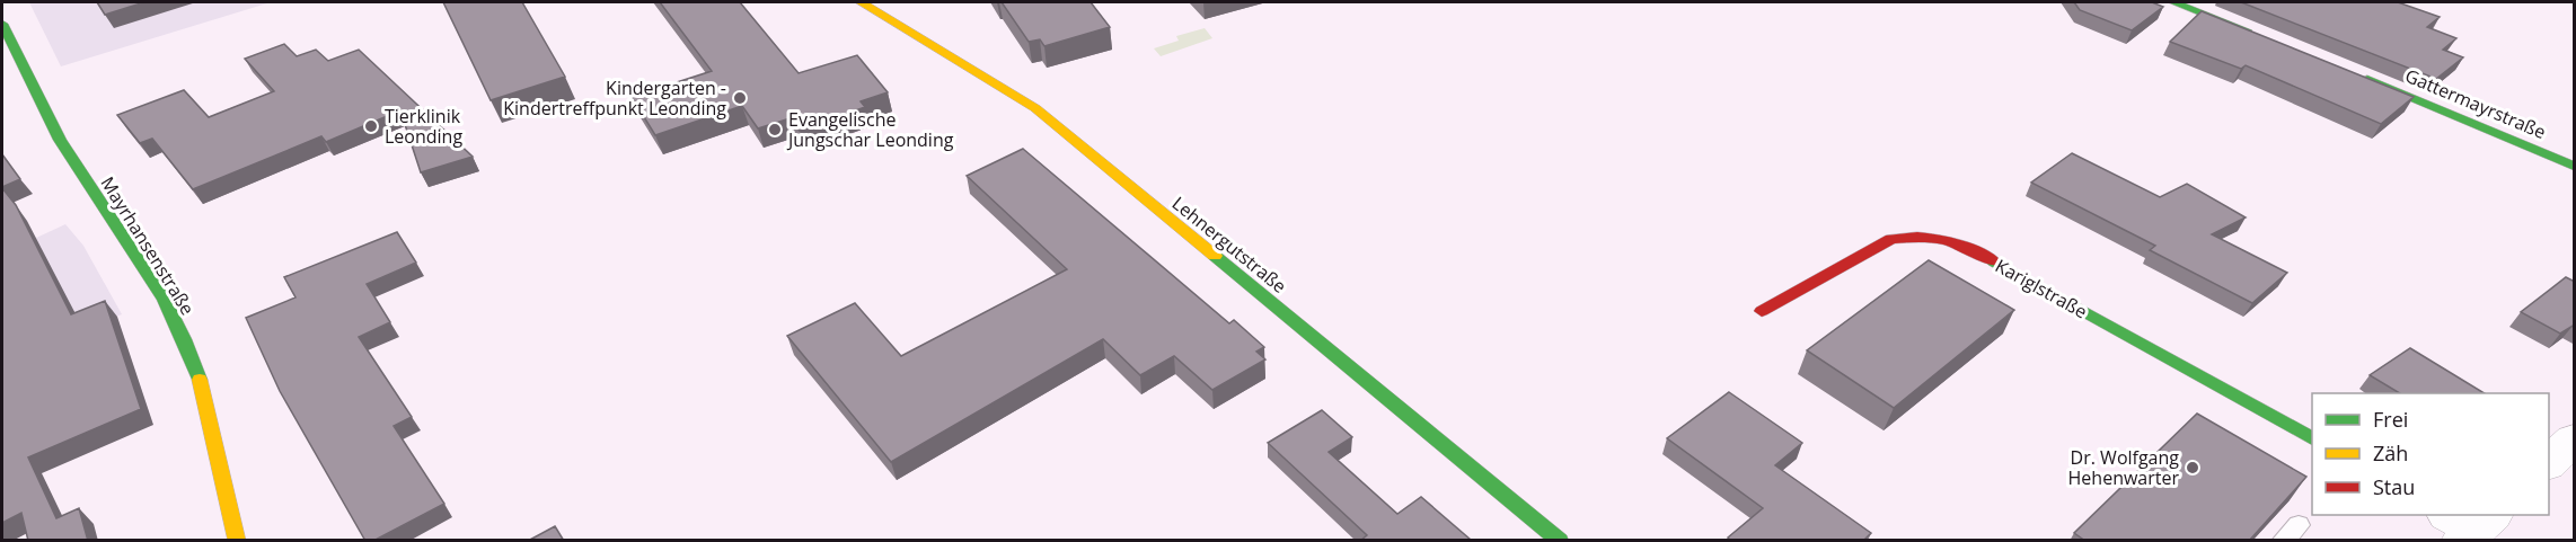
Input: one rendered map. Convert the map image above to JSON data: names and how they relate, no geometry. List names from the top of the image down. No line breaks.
{"streets":{"street":["Gattermayrstraße","Lehnergutstraße","Mayrhansenstraße","Kariglstraße"]},"places":["Kindergarten - Kindertreffpunkt Leonding","Tierklinik Leonding","Evangelische Jungschar Leonding","Dr. Wolfgang Hehenwarter"],"legend":["Frei","Zäh","Stau"]}
